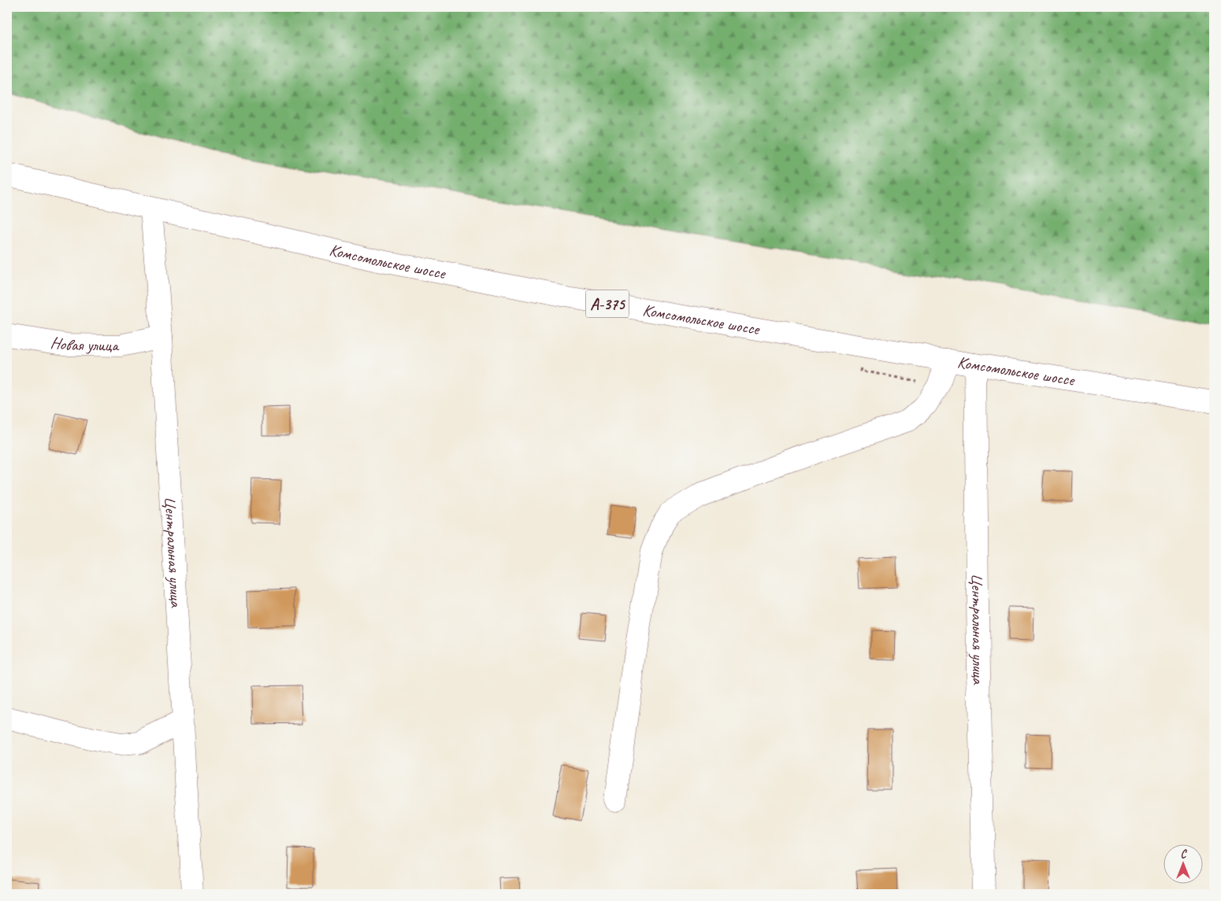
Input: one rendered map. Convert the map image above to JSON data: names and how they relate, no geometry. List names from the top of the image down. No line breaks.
{"streets":{"main road":["Комсомольское шоссе","А-375","Новая улица","Центральная улица"]},"crossings":[["Комсомольское шоссе","Центральная улица"],["Новая улица","Центральная улица"]],"north":"top"}
